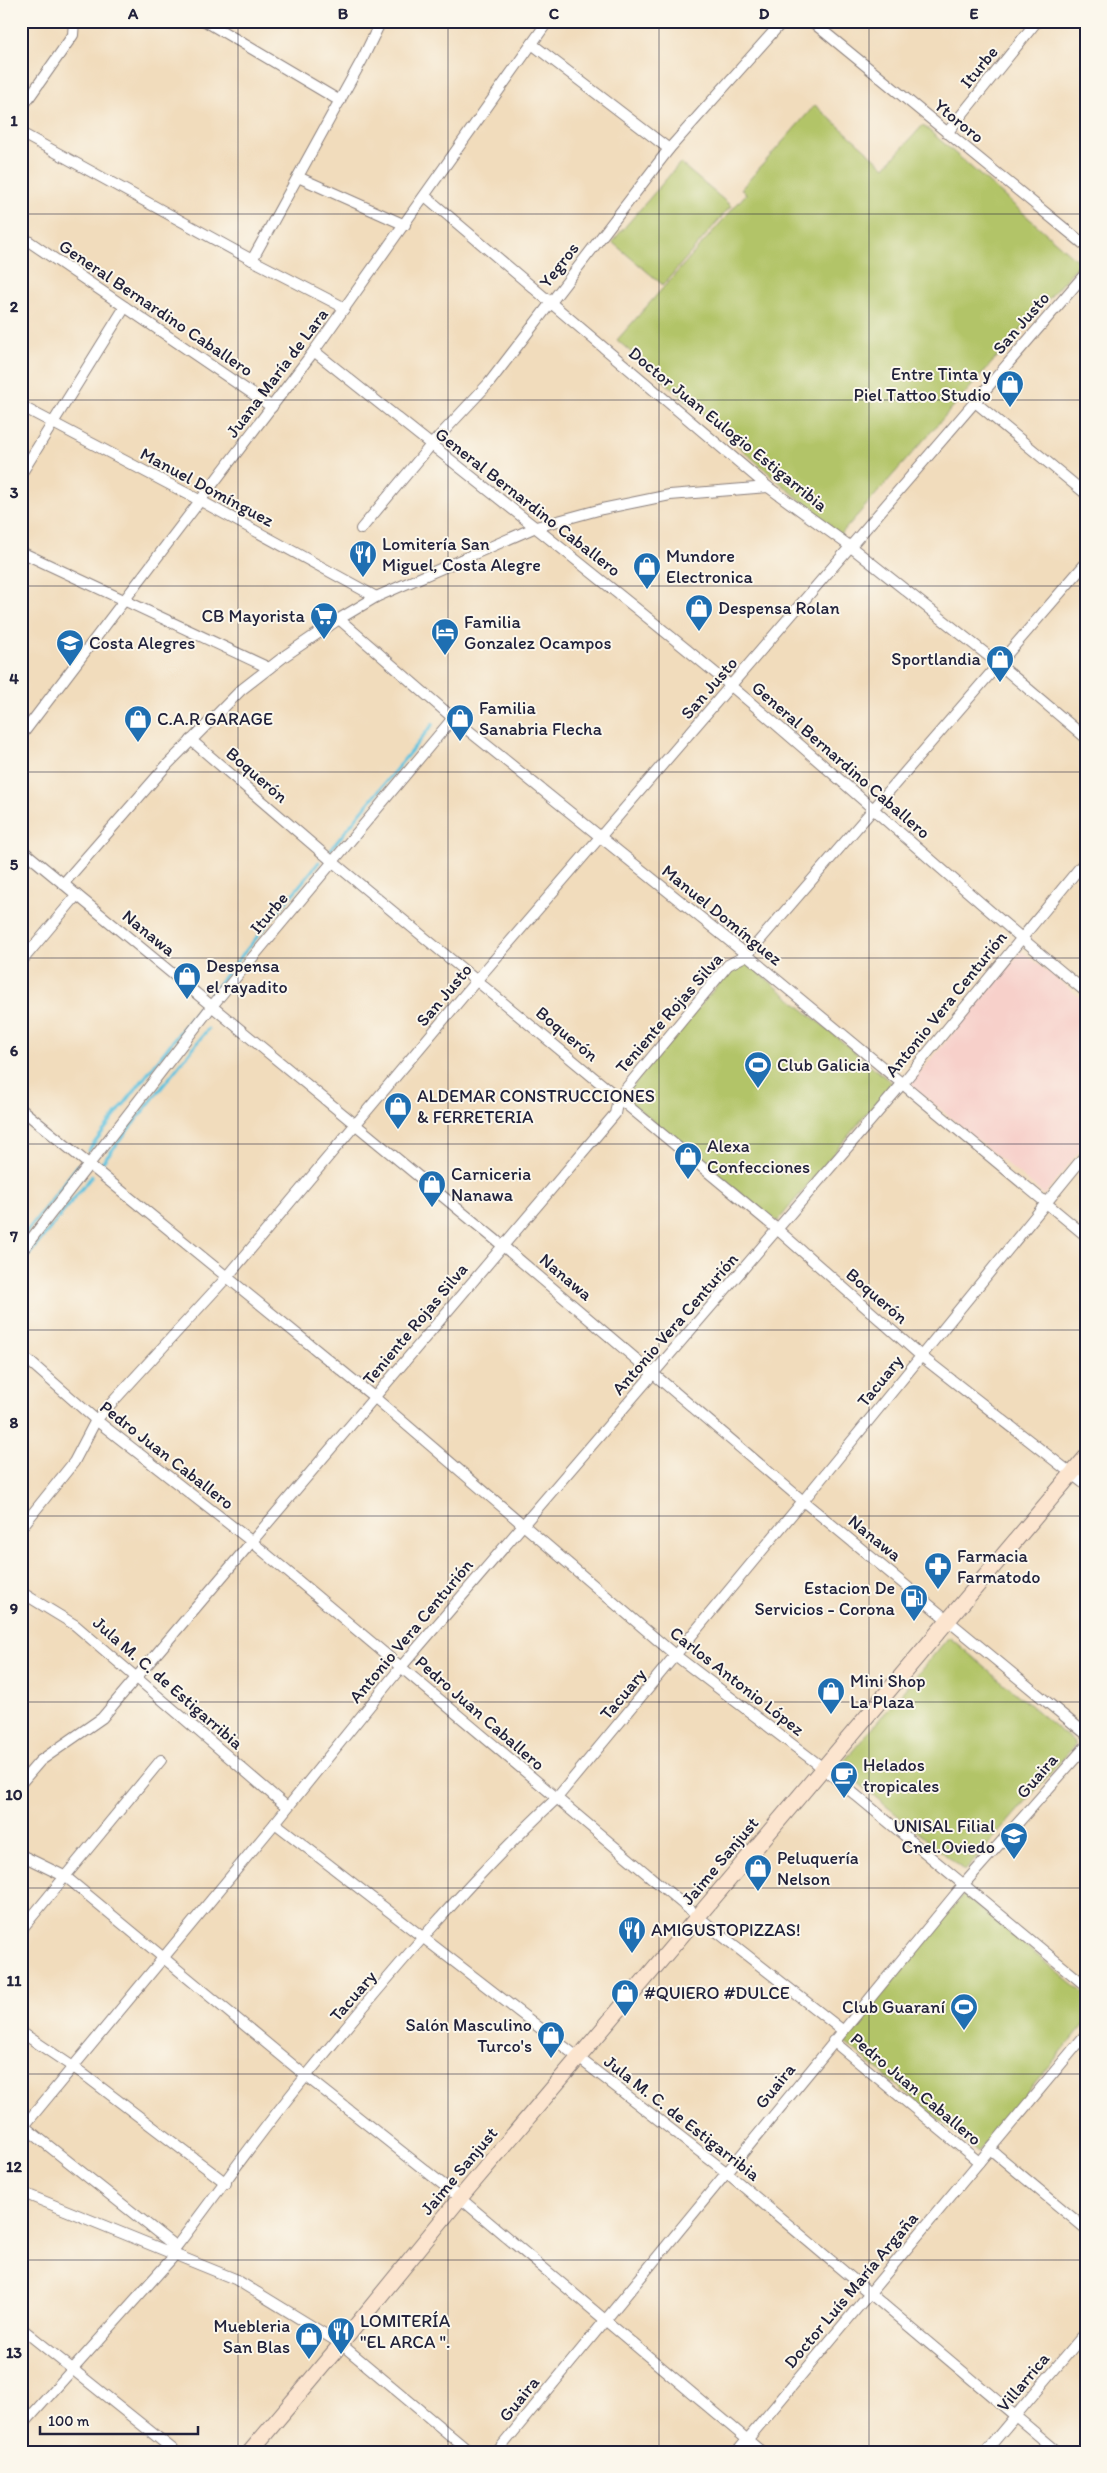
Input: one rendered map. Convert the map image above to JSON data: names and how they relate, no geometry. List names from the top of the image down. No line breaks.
{"streets":{"main road":["Jaime Sanjust"],"street":["Iturbe","Ytororo","Yegros","General Bernardino Caballero","San Justo","Juana María de Lara","Doctor Juan Eulogio Estigarribia","Manuel Domínguez","Boquerón","Nanawa","Antonio Vera Centurión","Teniente Rojas Silva","Tacuary","Pedro Juan Caballero","Carlos Antonio López","Jula M. C. de Estigarribia","Guaira","Doctor Luís María Argaña","Villarrica"]},"crossings":[["Iturbe","Ytororo"],["Iturbe","Manuel Domínguez"],["Iturbe","Boquerón"],["Iturbe","Nanawa"],["Iturbe","Carlos Antonio López"],["Yegros","General Bernardino Caballero"],["Yegros","Doctor Juan Eulogio Estigarribia"],["General Bernardino Caballero","San Justo"],["General Bernardino Caballero","Juana María de Lara"],["General Bernardino Caballero","Antonio Vera Centurión"],["General Bernardino Caballero","Teniente Rojas Silva"],["San Justo","Doctor Juan Eulogio Estigarribia"],["San Justo","Manuel Domínguez"],["San Justo","Boquerón"],["San Justo","Nanawa"],["San Justo","Pedro Juan Caballero"],["San Justo","Carlos Antonio López"],["Juana María de Lara","Doctor Juan Eulogio Estigarribia"],["Juana María de Lara","Manuel Domínguez"],["Doctor Juan Eulogio Estigarribia","Teniente Rojas Silva"],["Manuel Domínguez","Antonio Vera Centurión"],["Manuel Domínguez","Teniente Rojas Silva"],["Manuel Domínguez","Tacuary"],["Boquerón","Antonio Vera Centurión"],["Boquerón","Teniente Rojas Silva"],["Boquerón","Tacuary"],["Boquerón","Jaime Sanjust"],["Nanawa","Antonio Vera Centurión"],["Nanawa","Teniente Rojas Silva"],["Nanawa","Tacuary"],["Nanawa","Jaime Sanjust"],["Antonio Vera Centurión","Pedro Juan Caballero"],["Antonio Vera Centurión","Carlos Antonio López"],["Antonio Vera Centurión","Jula M. C. de Estigarribia"],["Teniente Rojas Silva","Pedro Juan Caballero"],["Teniente Rojas Silva","Carlos Antonio López"],["Teniente Rojas Silva","Jula M. C. de Estigarribia"],["Tacuary","Pedro Juan Caballero"],["Tacuary","Carlos Antonio López"],["Tacuary","Jula M. C. de Estigarribia"],["Pedro Juan Caballero","Guaira"],["Pedro Juan Caballero","Jaime Sanjust"],["Pedro Juan Caballero","Doctor Luís María Argaña"],["Carlos Antonio López","Guaira"],["Carlos Antonio López","Jaime Sanjust"],["Jula M. C. de Estigarribia","Guaira"],["Jula M. C. de Estigarribia","Jaime Sanjust"],["Jula M. C. de Estigarribia","Doctor Luís María Argaña"],["Jula M. C. de Estigarribia","Villarrica"]],"places":{"shop":["Entre Tinta y Piel Tattoo Studio","Mundore Electronica","Despensa Rolan","Sportlandia","Familia Sanabria Flecha","C.A.R GARAGE","Despensa el rayadito","ALDEMAR CONSTRUCCIONES & FERRETERIA","Alexa Confecciones","Carniceria Nanawa","Mini Shop La Plaza","Peluquería Nelson","#QUIERO #DULCE","Salón Masculino Turco's","Muebleria San Blas"],"restaurant":["Lomitería San Miguel, Costa Alegre","AMIGUSTOPIZZAS!","LOMITERÍA \"EL ARCA \"."],"supermarket":["CB Mayorista"],"hotel":["Familia Gonzalez Ocampos"],"school or university":["Costa Alegres","UNISAL Filial Cnel.Oviedo"],"sports":["Club Galicia","Club Guaraní"],"pharmacy":["Farmacia Farmatodo"],"fuel station":["Estacion De Servicios - Corona"],"cafe":["Helados tropicales"]},"scale_bar":"100 m","grid":{"columns":["A","B","C","D","E"],"rows":["1","2","3","4","5","6","7","8","9","10","11","12","13"]}}
